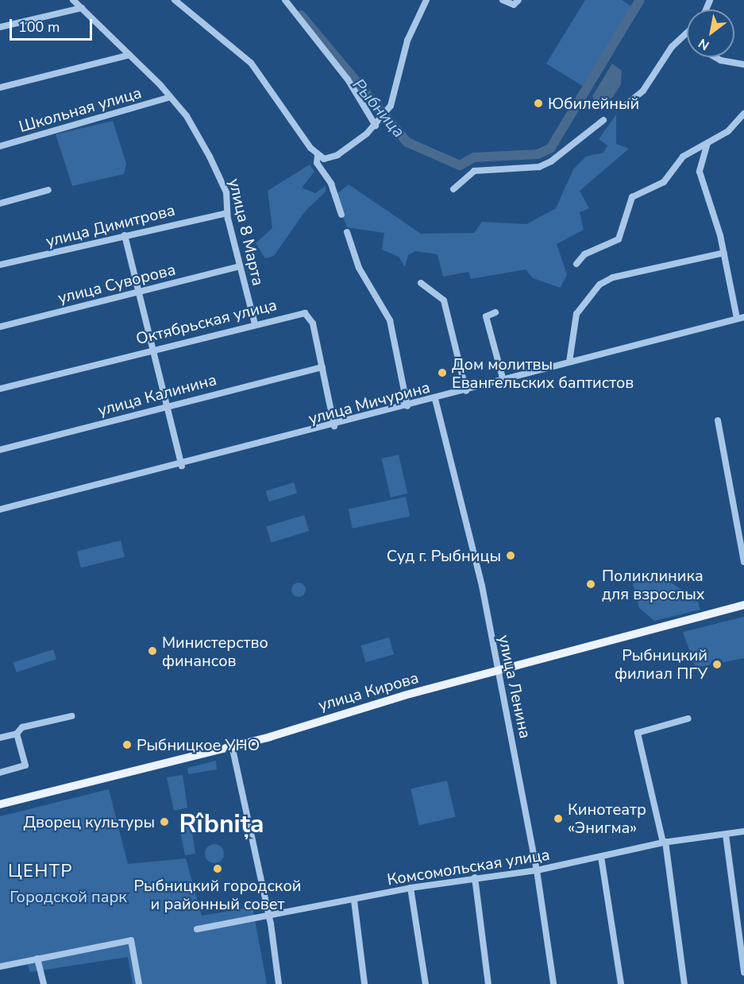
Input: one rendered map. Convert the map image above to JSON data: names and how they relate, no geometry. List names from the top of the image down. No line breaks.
{"streets":{"main road":["улица Кирова"],"street":["Школьная улица","улица Димитрова","улица 8 Марта","улица Суворова","Октябрьская улица","улица Калинина","улица Мичурина","улица Ленина","Комсомольская улица"]},"crossings":[["Школьная улица","улица 8 Марта"],["улица Димитрова","улица 8 Марта"],["улица 8 Марта","улица Суворова"],["улица 8 Марта","Октябрьская улица"],["Октябрьская улица","улица Калинина"],["Октябрьская улица","улица Мичурина"],["улица Мичурина","улица Ленина"],["улица Ленина","улица Кирова"],["улица Ленина","Комсомольская улица"]],"districts":["Rîbnița","ЦЕНТР"],"water":["Рыбница"],"parks":["Городской парк"],"places":["Юбилейный","Дом молитвы Евангельских баптистов","Суд г. Рыбницы","Поликлиника для взрослых","Министерство финансов","Рыбницкий филиал ПГУ","Рыбницкое УНО","Кинотеатр «Энигма»","Дворец культуры","Рыбницкий городской и районный совет"],"scale_bar":"100 m","north":"bottom left"}
